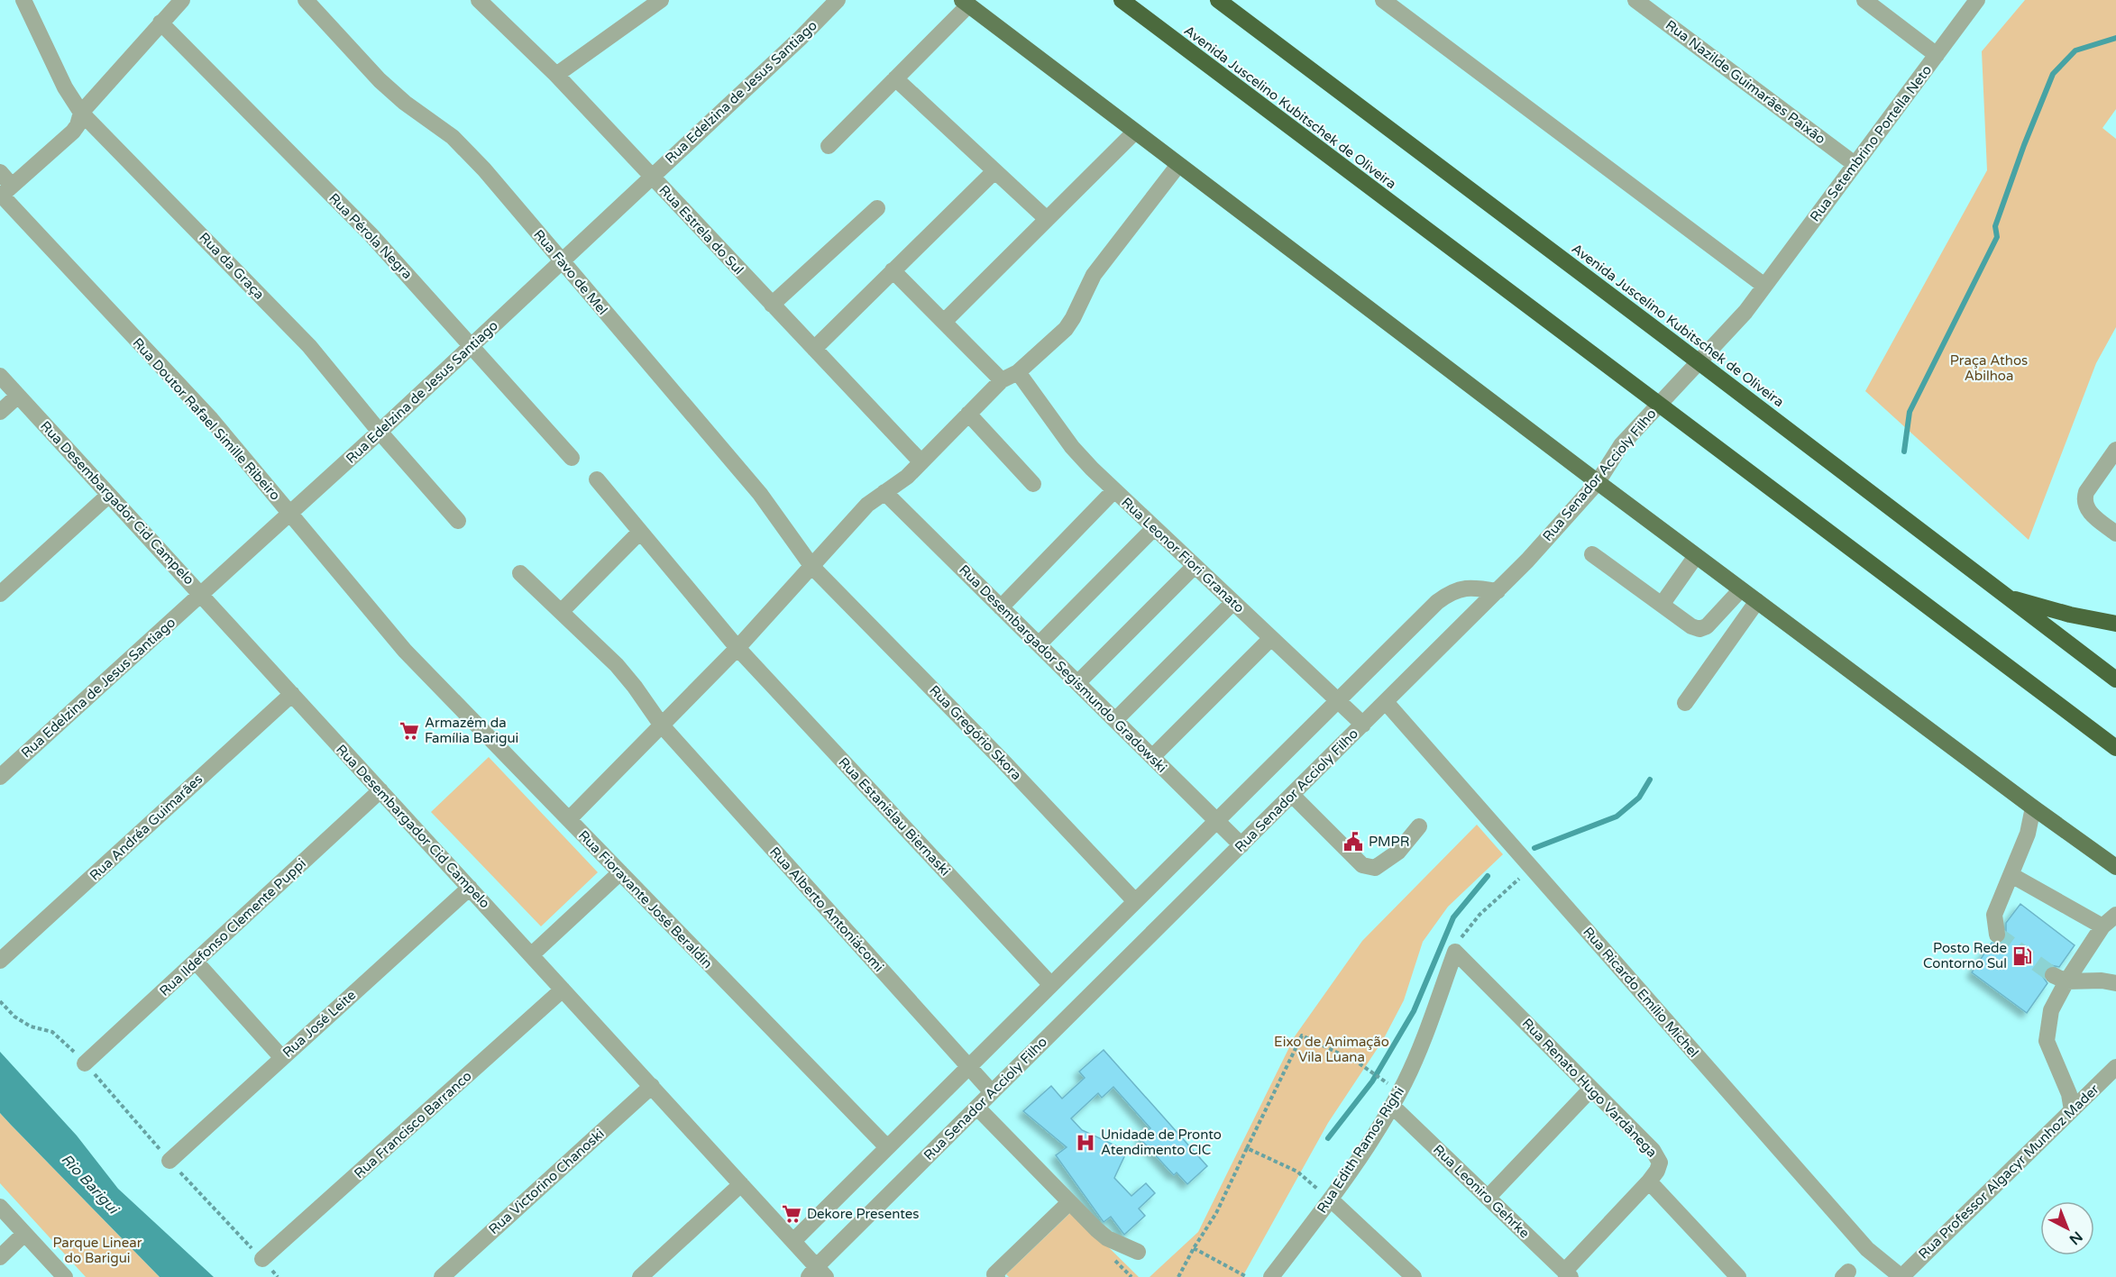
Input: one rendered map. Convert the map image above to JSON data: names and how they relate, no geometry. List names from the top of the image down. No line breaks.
{"streets":{"highway":["Avenida Juscelino Kubitschek de Oliveira"],"street":["Rua Nazilde Guimarães Paixão","Rua Edelzina de Jesus Santiago","Rua Setembrino Portella Neto","Rua Estrela do Sul","Rua Pérola Negra","Rua da Graça","Rua Favo de Mel","Rua Doutor Rafael Simille Ribeiro","Rua Senador Accioly Filho","Rua Desembargador Cid Campelo","Rua Leonor Fiori Granato","Rua Desembargador Segismundo Gradowski","Rua Gregório Skora","Rua Estanislau Biernaski","Rua Andréa Guimarães","Rua Fioravante José Beraldin","Rua Alberto Antoniácomi","Rua Ildefonso Clemente Puppi","Rua Ricardo Emílio Michel","Rua José Leite","Rua Renato Hugo Vardânega","Rua Francisco Barranco","Rua Edith Ramos Righi","Rua Professor Algacyr Munhoz Mader","Rua Victorino Chanoski","Rua Leoniro Gehrke"]},"crossings":[["Rua Nazilde Guimarães Paixão","Rua Setembrino Portella Neto"],["Rua Edelzina de Jesus Santiago","Rua Estrela do Sul"],["Rua Edelzina de Jesus Santiago","Rua Pérola Negra"],["Rua Edelzina de Jesus Santiago","Rua da Graça"],["Rua Edelzina de Jesus Santiago","Rua Favo de Mel"],["Rua Edelzina de Jesus Santiago","Rua Doutor Rafael Simille Ribeiro"],["Rua Edelzina de Jesus Santiago","Rua Desembargador Cid Campelo"],["Rua Setembrino Portella Neto","Rua Senador Accioly Filho"],["Rua Favo de Mel","Rua Gregório Skora"],["Rua Doutor Rafael Simille Ribeiro","Rua Fioravante José Beraldin"],["Rua Senador Accioly Filho","Rua Desembargador Cid Campelo"],["Rua Senador Accioly Filho","Rua Leonor Fiori Granato"],["Rua Senador Accioly Filho","Rua Desembargador Segismundo Gradowski"],["Rua Senador Accioly Filho","Rua Alberto Antoniácomi"],["Rua Senador Accioly Filho","Rua Ricardo Emílio Michel"],["Rua Desembargador Cid Campelo","Rua Andréa Guimarães"],["Rua Desembargador Cid Campelo","Rua Ildefonso Clemente Puppi"],["Rua Desembargador Cid Campelo","Rua José Leite"],["Rua Desembargador Cid Campelo","Rua Francisco Barranco"],["Rua Desembargador Cid Campelo","Rua Victorino Chanoski"],["Rua Ricardo Emílio Michel","Rua Professor Algacyr Munhoz Mader"],["Rua Renato Hugo Vardânega","Rua Edith Ramos Righi"],["Rua Edith Ramos Righi","Rua Leoniro Gehrke"]],"water":["Rio Barigui"],"parks":["Praça Athos Abilhoa","Eixo de Animação Vila Luana","Parque Linear do Barigui"],"places":{"supermarket":["Armazém da Família Barigui","Dekore Presentes"],"public building":["PMPR"],"fuel station":["Posto Rede Contorno Sul"],"hospital":["Unidade de Pronto Atendimento CIC"]},"north":"bottom right"}
